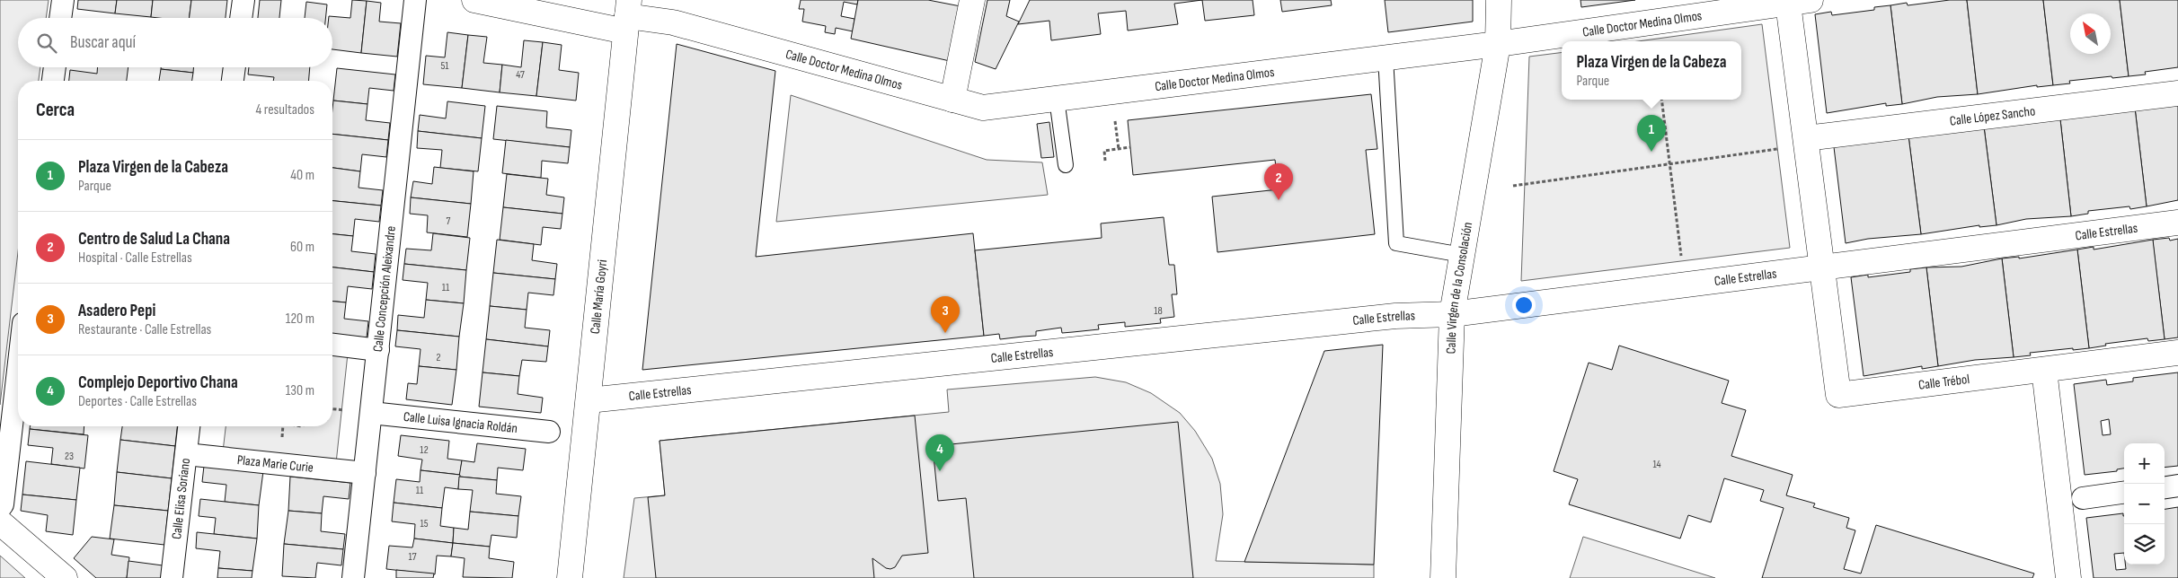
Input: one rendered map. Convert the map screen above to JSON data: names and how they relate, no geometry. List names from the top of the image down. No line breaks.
{"streets":{"street":["Calle Doctor Medina Olmos","Calle López Sancho","Calle Estrellas","Calle Virgen de la Consolación","Calle Concepción Aleixandre","Calle María Goyri","Calle Trébol","Calle Luisa Ignacia Roldán","Plaza Marie Curie","Calle Elisa Soriano"]},"crossings":[["Calle Doctor Medina Olmos","Calle Virgen de la Consolación"],["Calle Doctor Medina Olmos","Calle María Goyri"],["Calle Estrellas","Calle Virgen de la Consolación"],["Calle Estrellas","Calle María Goyri"],["Calle Estrellas","Calle Trébol"],["Calle Concepción Aleixandre","Calle Luisa Ignacia Roldán"],["Calle Concepción Aleixandre","Plaza Marie Curie"],["Plaza Marie Curie","Calle Elisa Soriano"]],"house_numbers":["51","47","7","11","18","2","12","23","14","11","15","17"],"north":"top left","page":{"search":"Buscar aquí","popup":["Plaza Virgen de la Cabeza","Parque"],"heading":["Cerca","4 resultados"],"pins":["1","2","3","4"],"list":[{"mark":"1","name":"Plaza Virgen de la Cabeza","note":"Parque","value":"40 m"},{"mark":"2","name":"Centro de Salud La Chana","note":"Hospital · Calle Estrellas","value":"60 m"},{"mark":"3","name":"Asadero Pepi","note":"Restaurante · Calle Estrellas","value":"120 m"},{"mark":"4","name":"Complejo Deportivo Chana","note":"Deportes · Calle Estrellas","value":"130 m"}],"map_buttons":["+","−"]}}
